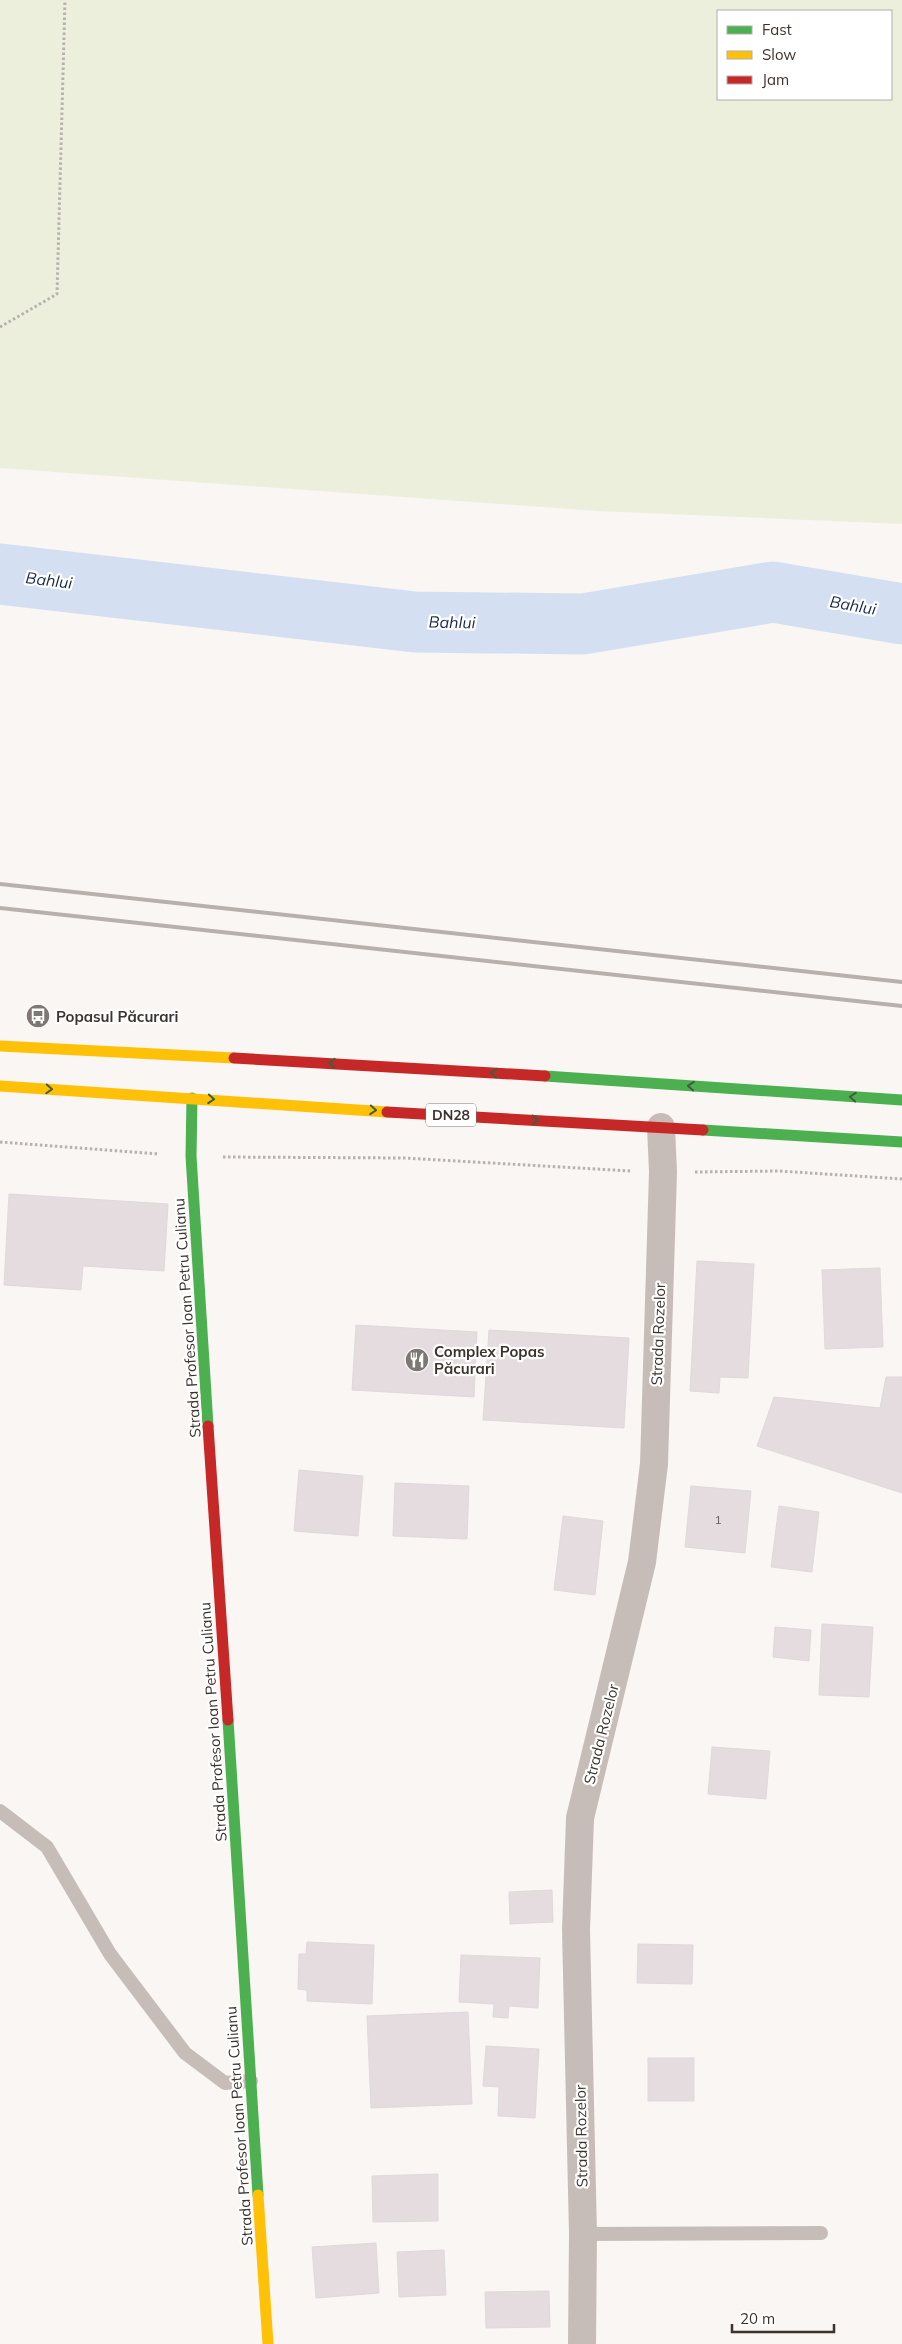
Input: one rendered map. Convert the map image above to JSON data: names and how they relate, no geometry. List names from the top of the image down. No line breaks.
{"streets":{"main road":["DN28","Strada Profesor Ioan Petru Culianu"],"street":["Strada Rozelor"]},"crossings":[["DN28","Strada Profesor Ioan Petru Culianu"],["DN28","Strada Rozelor"]],"water":["Bahlui"],"places":{"bus stop":["Popasul Păcurari"],"restaurant":["Complex Popas Păcurari"]},"house_numbers":["1"],"legend":["Fast","Slow","Jam"],"scale_bar":"20 m"}
